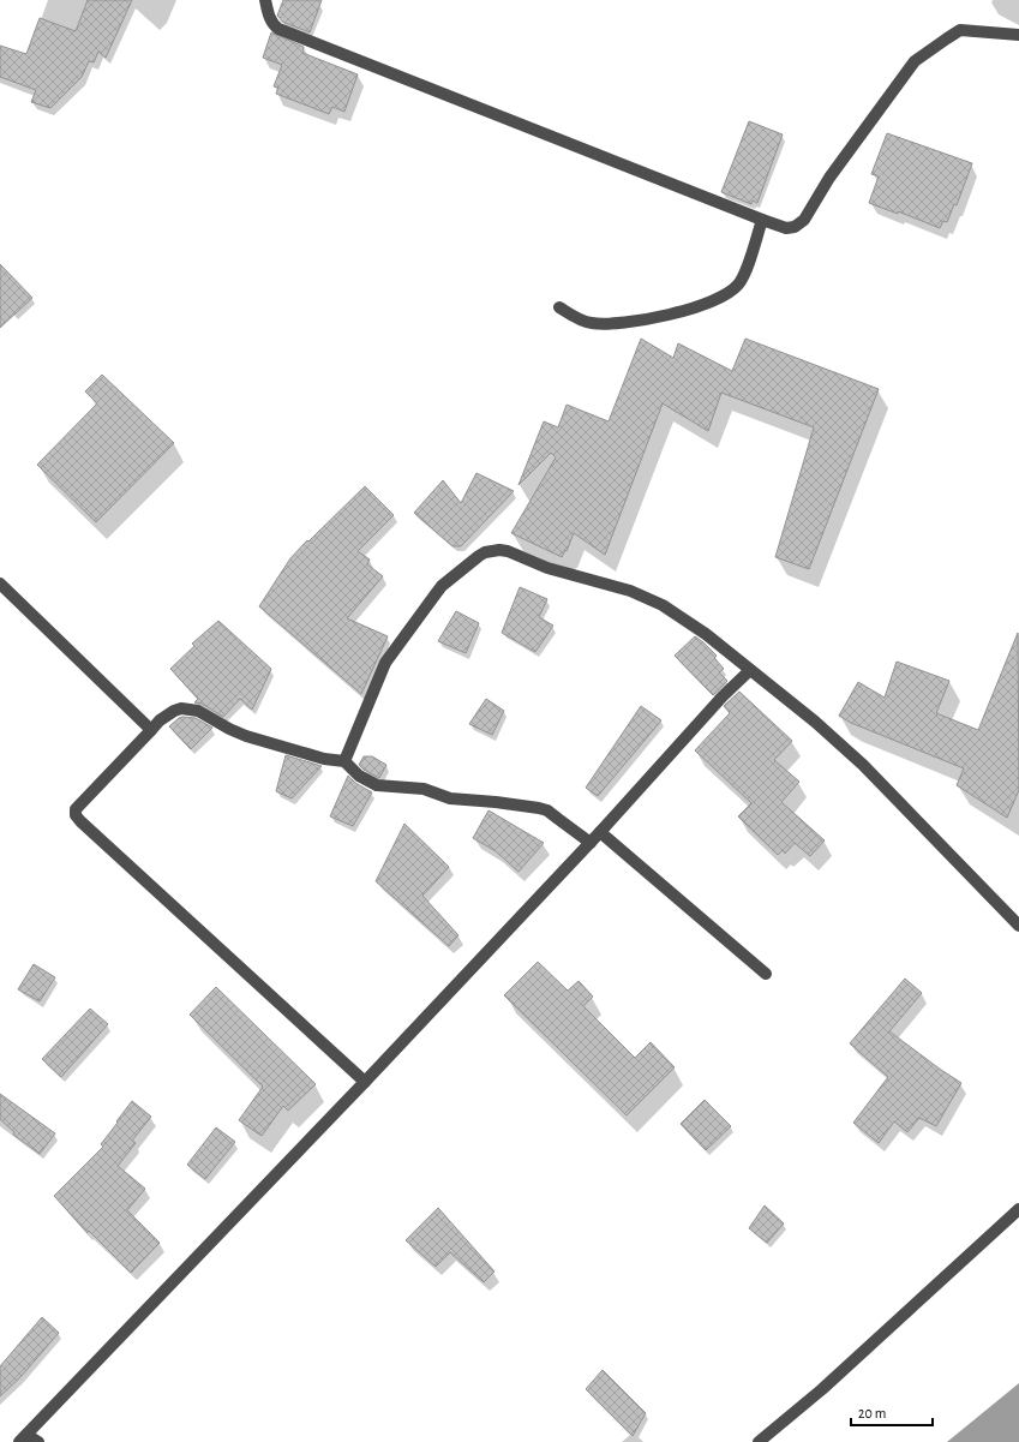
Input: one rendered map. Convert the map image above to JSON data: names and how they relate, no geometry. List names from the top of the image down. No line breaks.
{"scale_bar":"20 m"}
